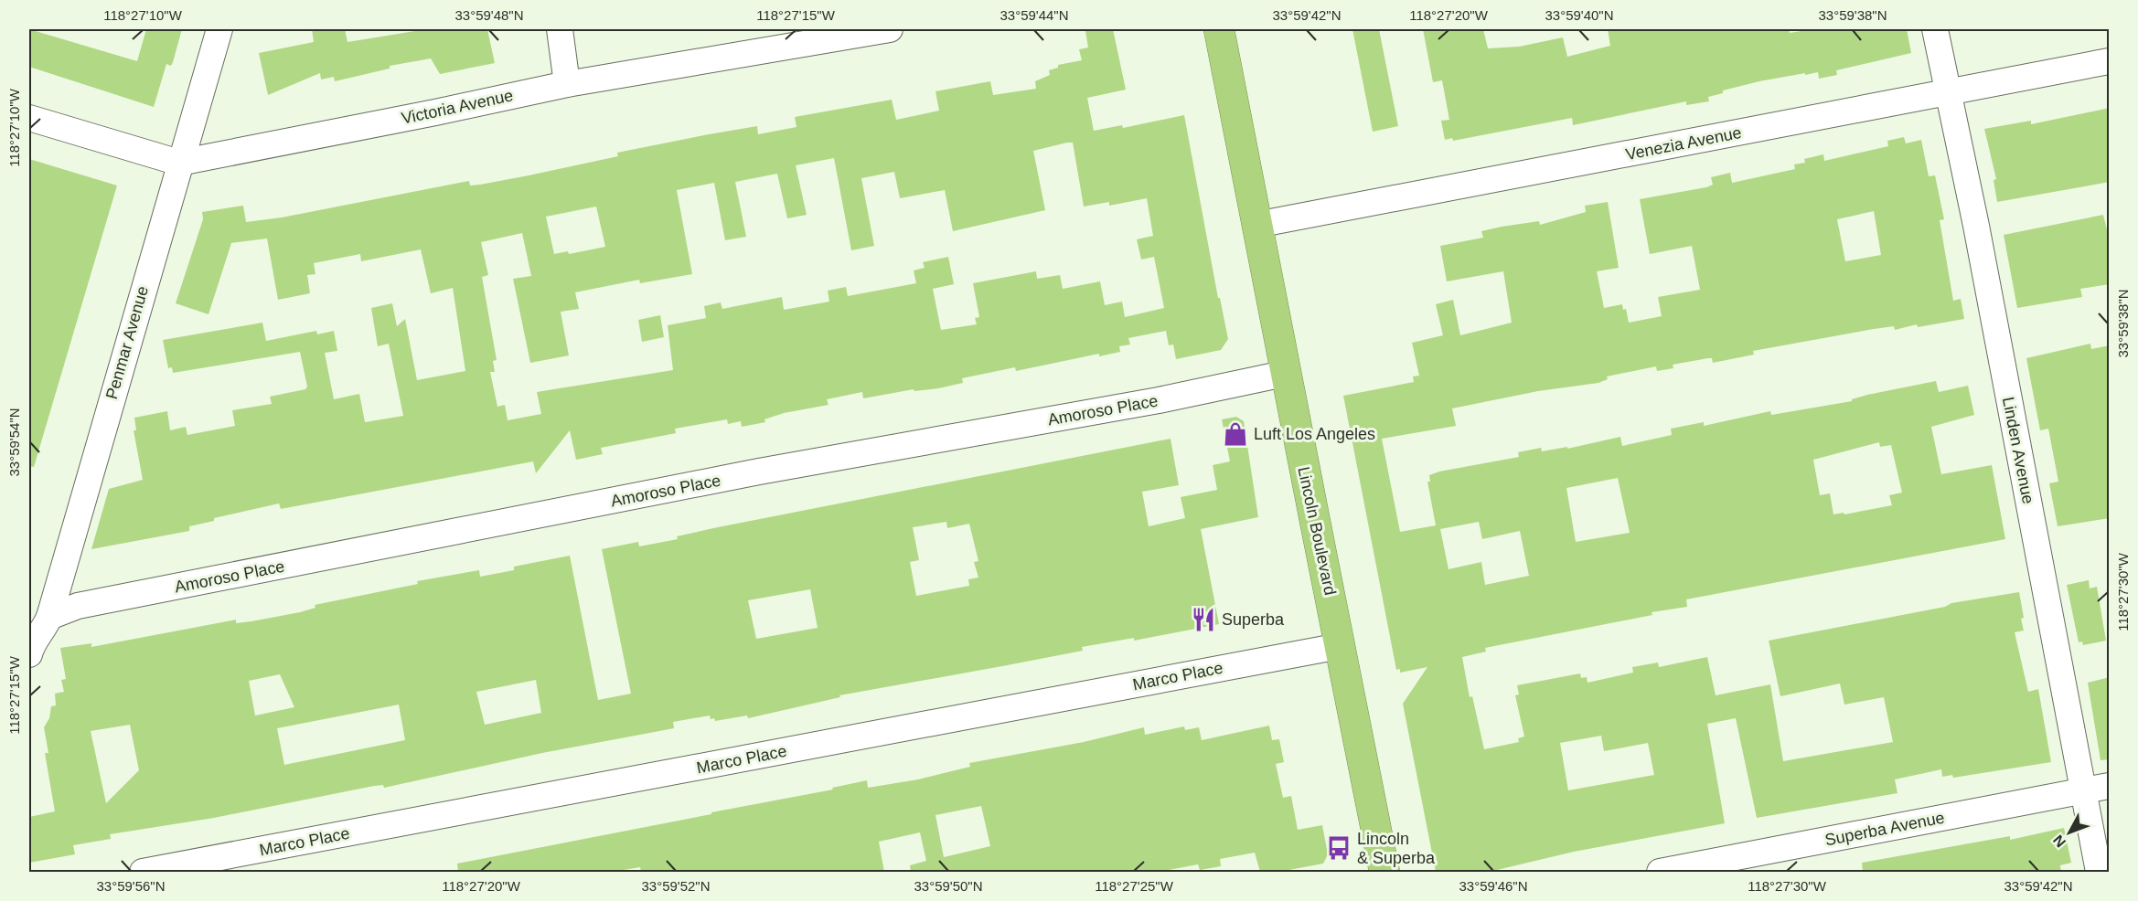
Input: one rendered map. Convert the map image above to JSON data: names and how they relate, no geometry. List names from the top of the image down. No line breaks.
{"streets":{"highway":["Lincoln Boulevard"],"street":["Victoria Avenue","Venezia Avenue","Penmar Avenue","Amoroso Place","Linden Avenue","Marco Place","Superba Avenue"]},"crossings":[["Victoria Avenue","Penmar Avenue"],["Venezia Avenue","Linden Avenue"],["Venezia Avenue","Lincoln Boulevard"],["Penmar Avenue","Amoroso Place"],["Amoroso Place","Lincoln Boulevard"],["Linden Avenue","Superba Avenue"],["Lincoln Boulevard","Marco Place"]],"places":{"shop":["Luft Los Angeles"],"restaurant":["Superba"],"bus stop":["Lincoln & Superba"]},"north":"bottom left","coordinates":["118°27'10\"W","33°59'48\"N","118°27'15\"W","33°59'44\"N","33°59'42\"N","118°27'20\"W","33°59'40\"N","33°59'38\"N","33°59'54\"N","118°27'30\"W","33°59'56\"N","33°59'52\"N","33°59'50\"N","118°27'25\"W","33°59'46\"N"]}
